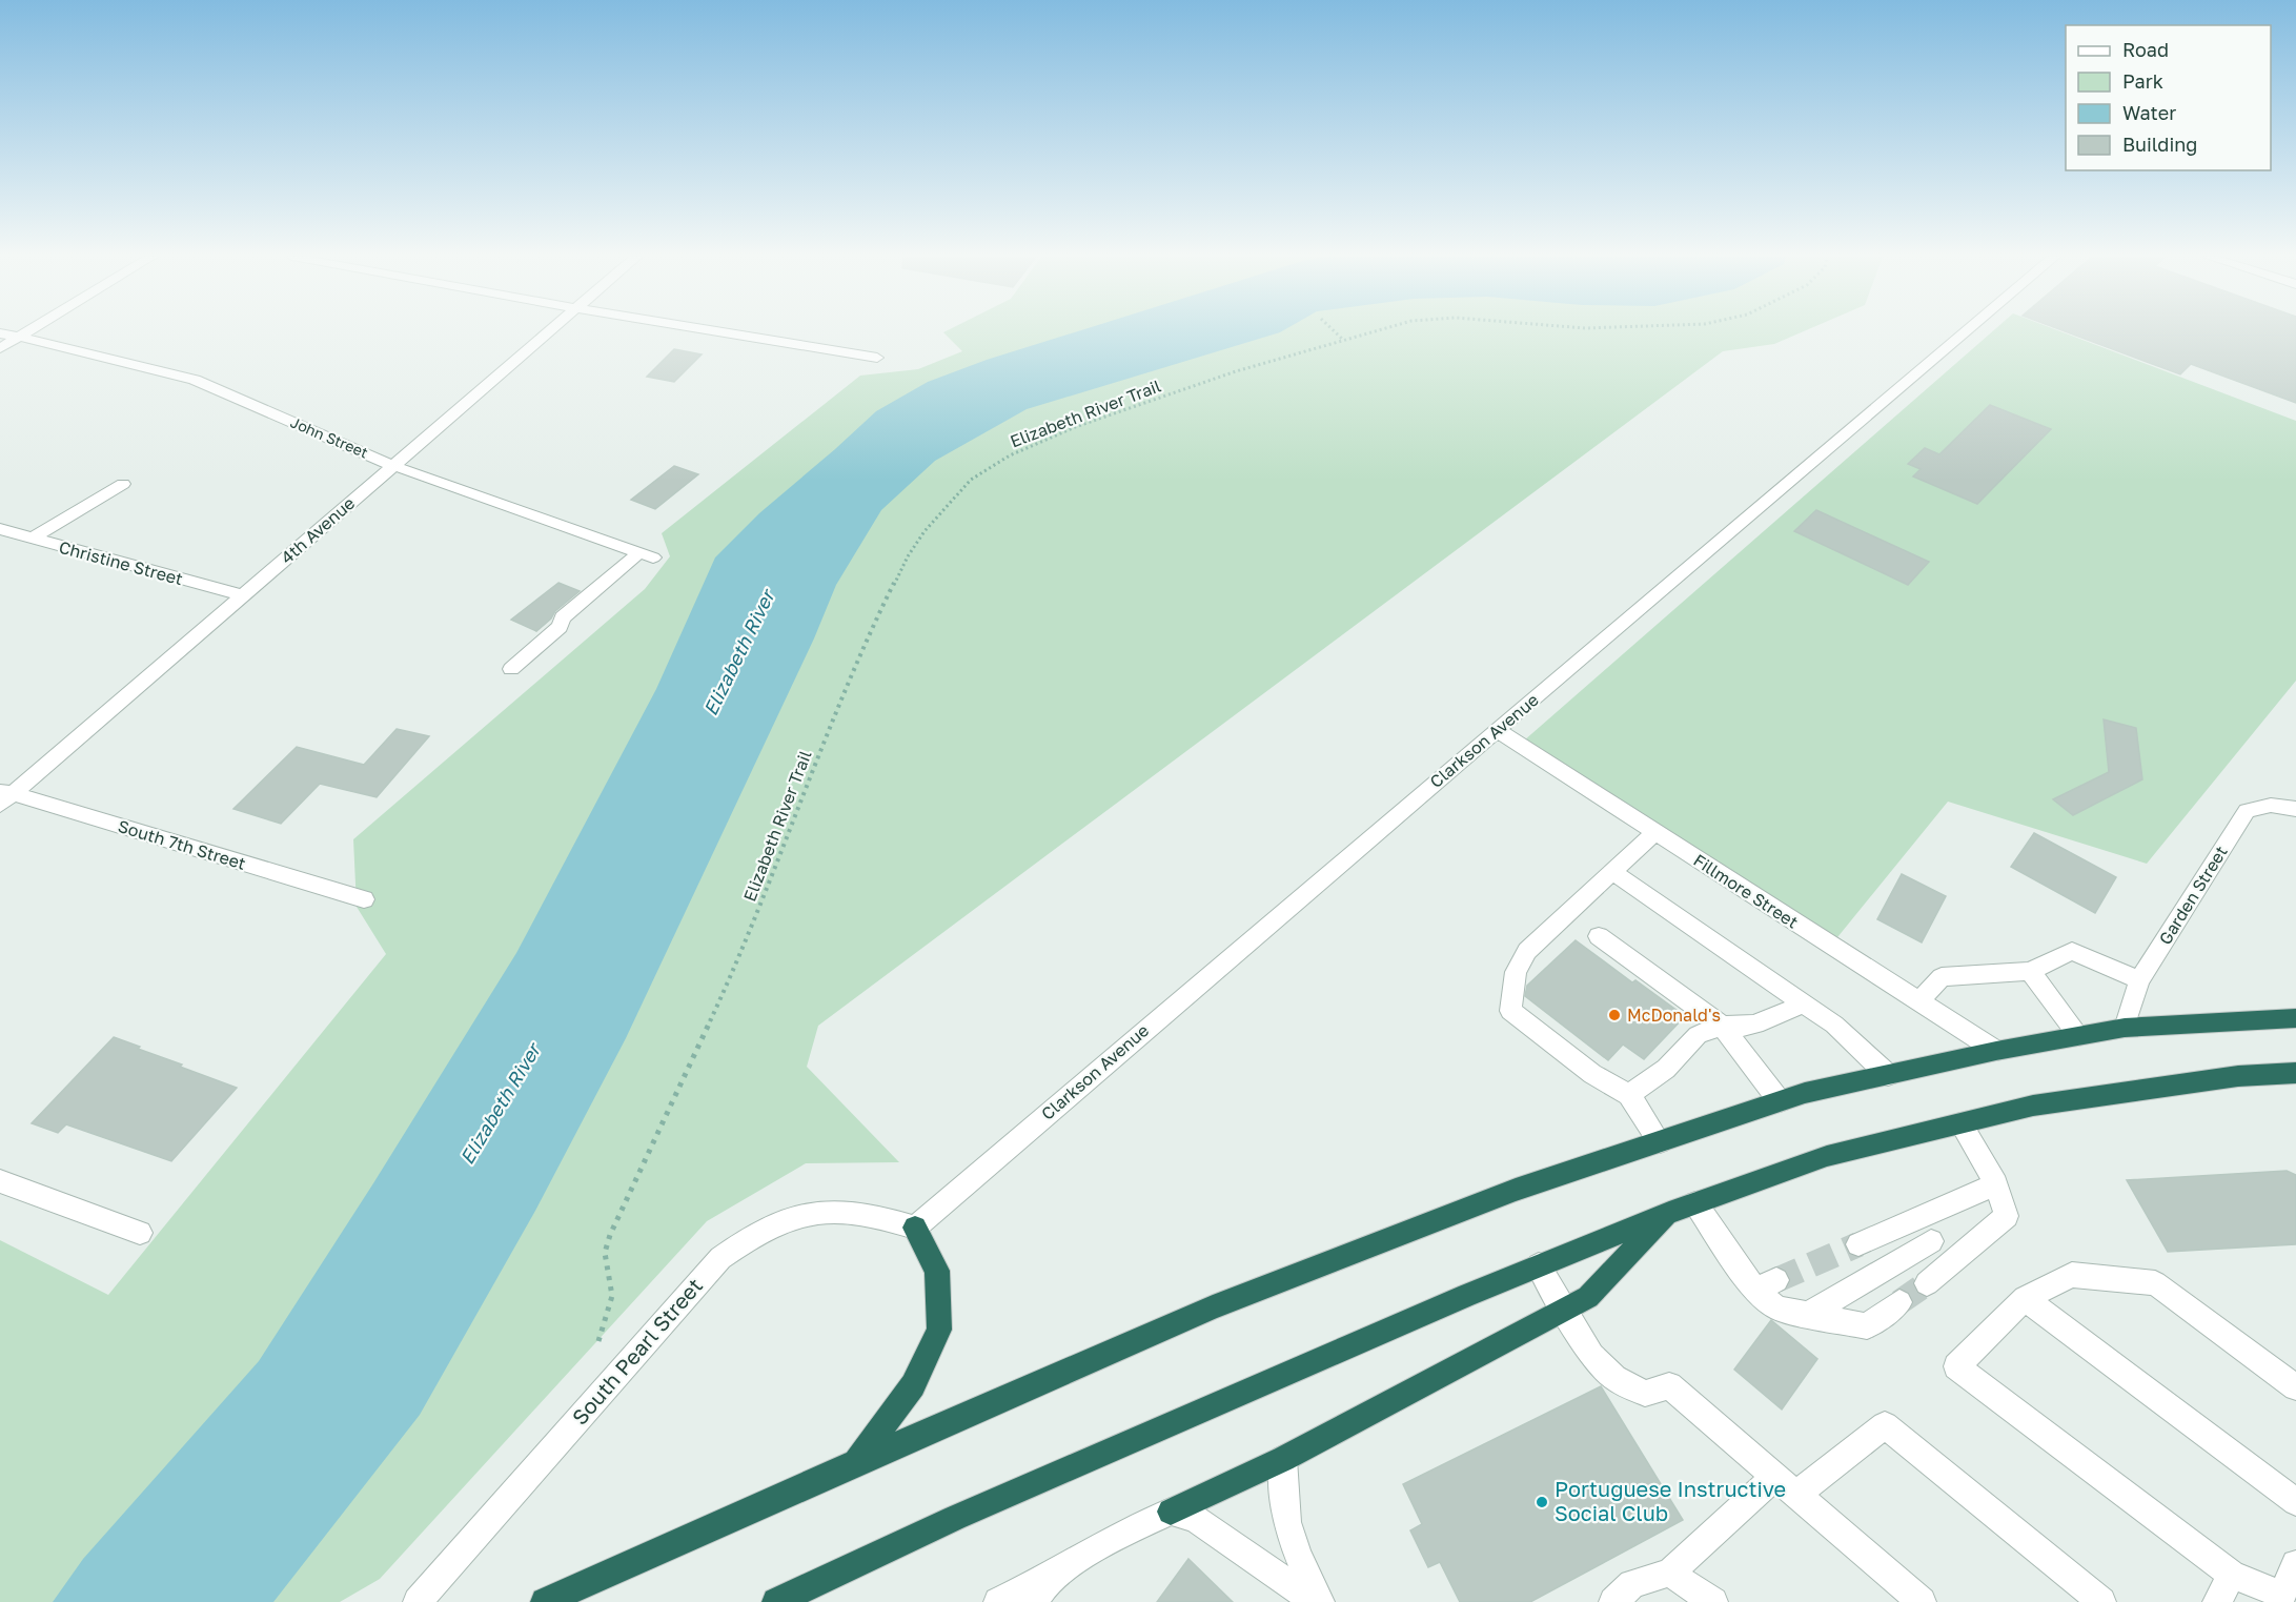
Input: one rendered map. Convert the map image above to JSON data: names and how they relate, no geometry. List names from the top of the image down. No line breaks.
{"streets":{"street":["John Street","4th Avenue","Christine Street","Clarkson Avenue","South 7th Street","Fillmore Street","Garden Street","South Pearl Street"],"path":["Elizabeth River Trail"]},"crossings":[["John Street","4th Avenue"],["4th Avenue","Christine Street"],["4th Avenue","South 7th Street"],["Clarkson Avenue","Fillmore Street"],["Clarkson Avenue","South Pearl Street"]],"water":["Elizabeth River"],"places":["McDonald's","Portuguese Instructive Social Club"],"legend":["Road","Park","Water","Building"]}
